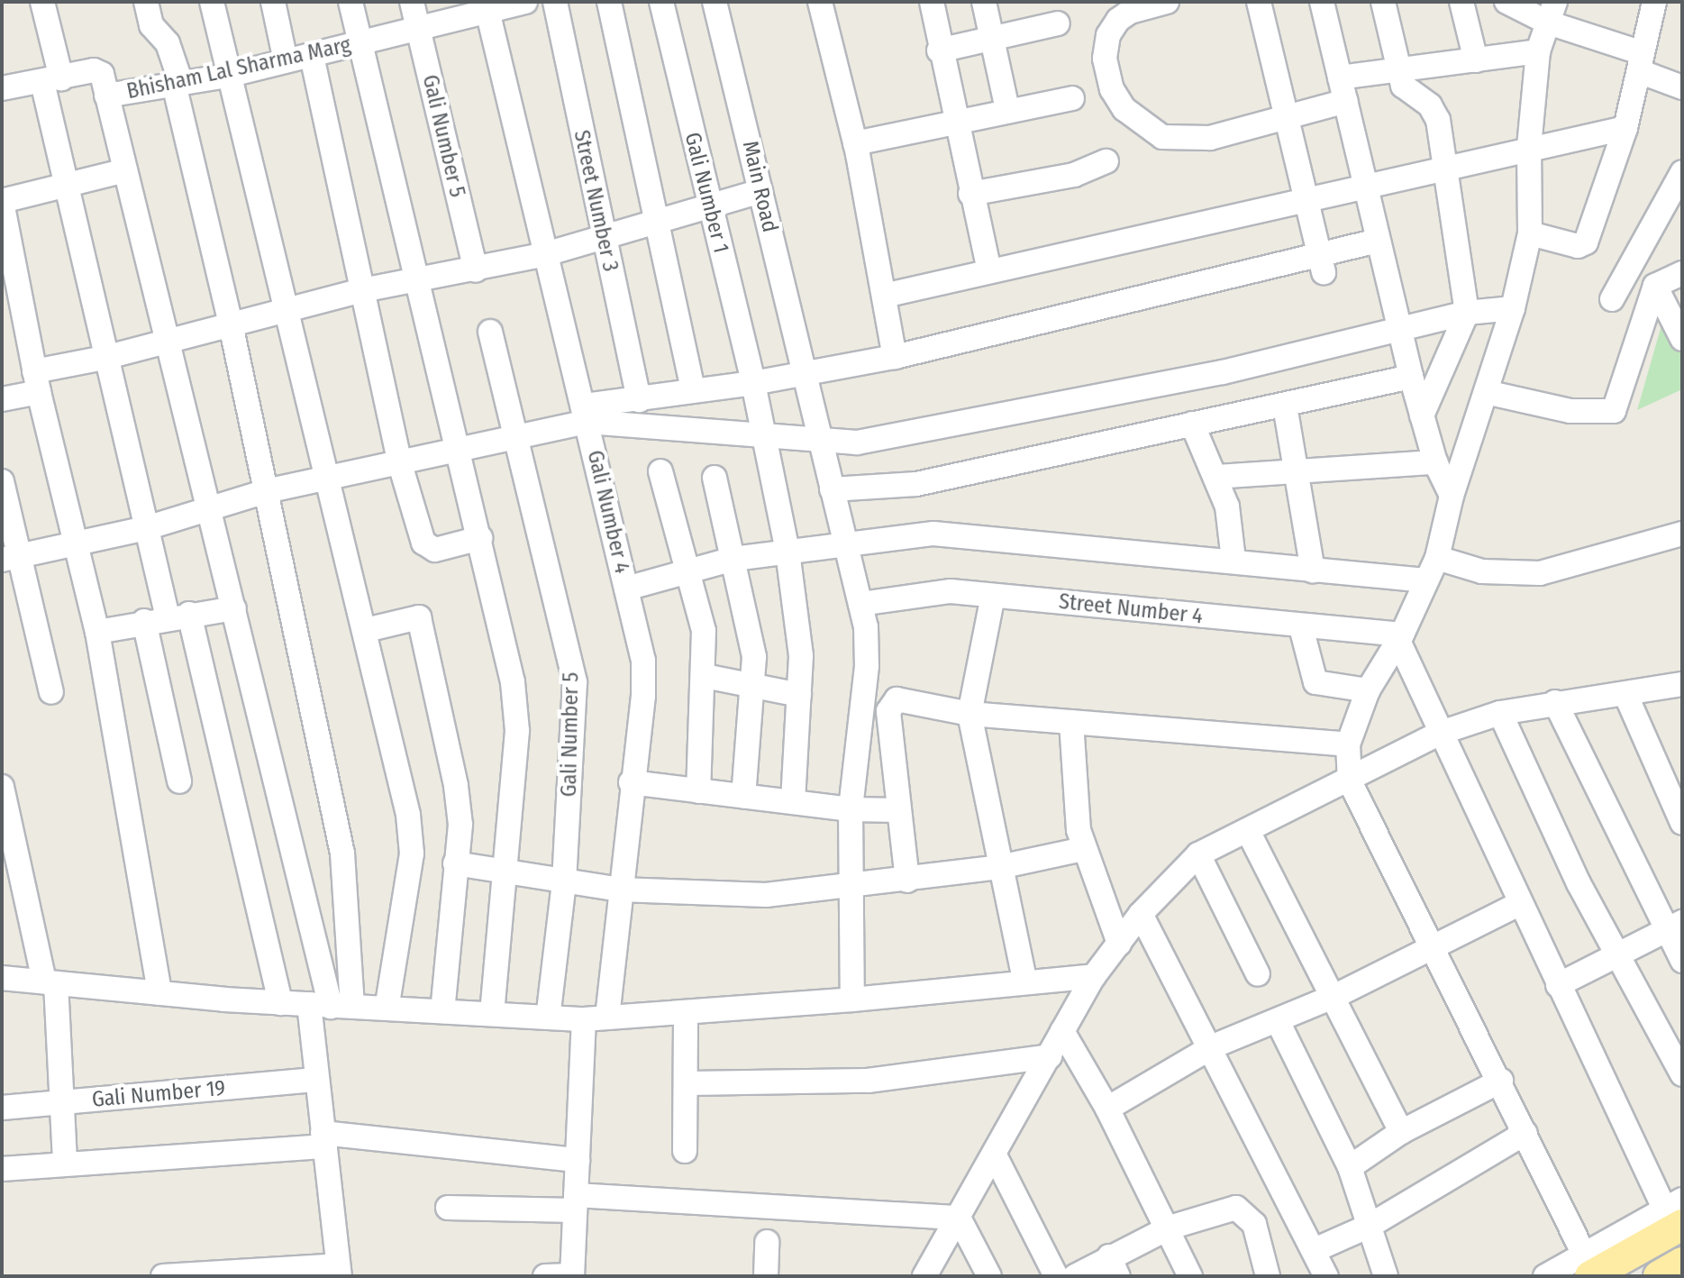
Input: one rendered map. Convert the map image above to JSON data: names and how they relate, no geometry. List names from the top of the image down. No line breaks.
{"streets":{"street":["Bhisham Lal Sharma Marg","Gali Number 5","Main Road","Gali Number 1","Street Number 3","Gali Number 4","Street Number 4","Gali Number 19"]},"crossings":[["Bhisham Lal Sharma Marg","Gali Number 5"],["Bhisham Lal Sharma Marg","Gali Number 4"],["Main Road","Street Number 4"]]}
